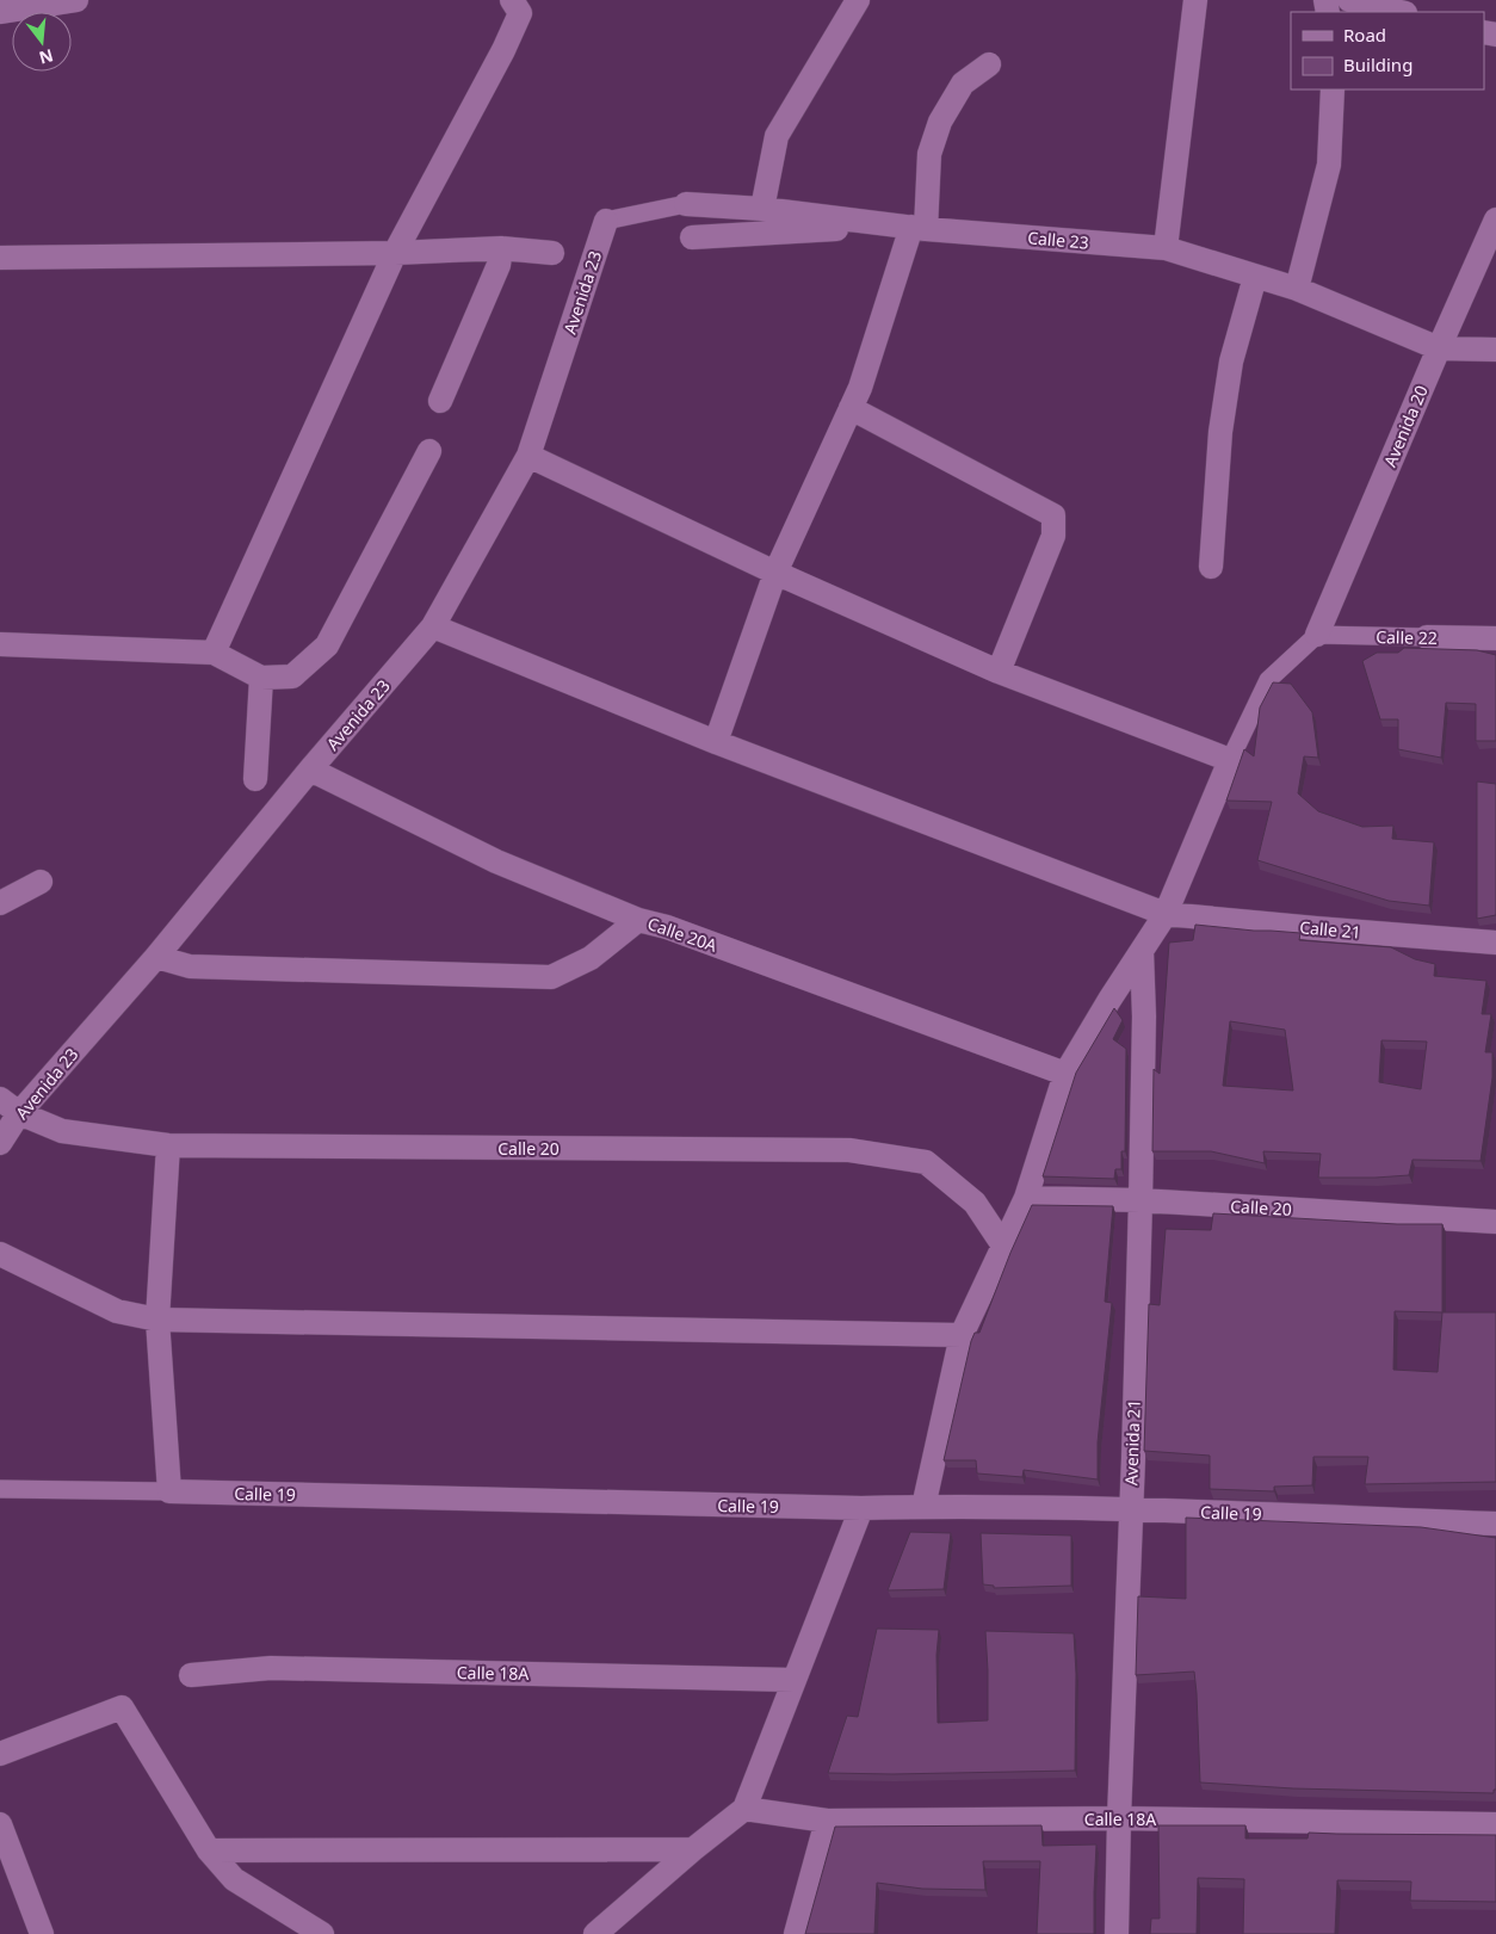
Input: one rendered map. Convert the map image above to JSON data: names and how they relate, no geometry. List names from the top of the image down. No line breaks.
{"streets":{"street":["Calle 23","Avenida 23","Avenida 20","Calle 22","Calle 21","Calle 20A","Calle 20","Avenida 21","Calle 19","Calle 18A"]},"crossings":[["Calle 23","Avenida 23"],["Calle 23","Avenida 20"],["Avenida 23","Calle 21"],["Avenida 23","Calle 20A"],["Avenida 23","Calle 20"],["Avenida 20","Calle 22"],["Calle 20","Avenida 21"],["Avenida 21","Calle 19"],["Avenida 21","Calle 18A"]],"legend":["Road","Building"],"north":"bottom"}
